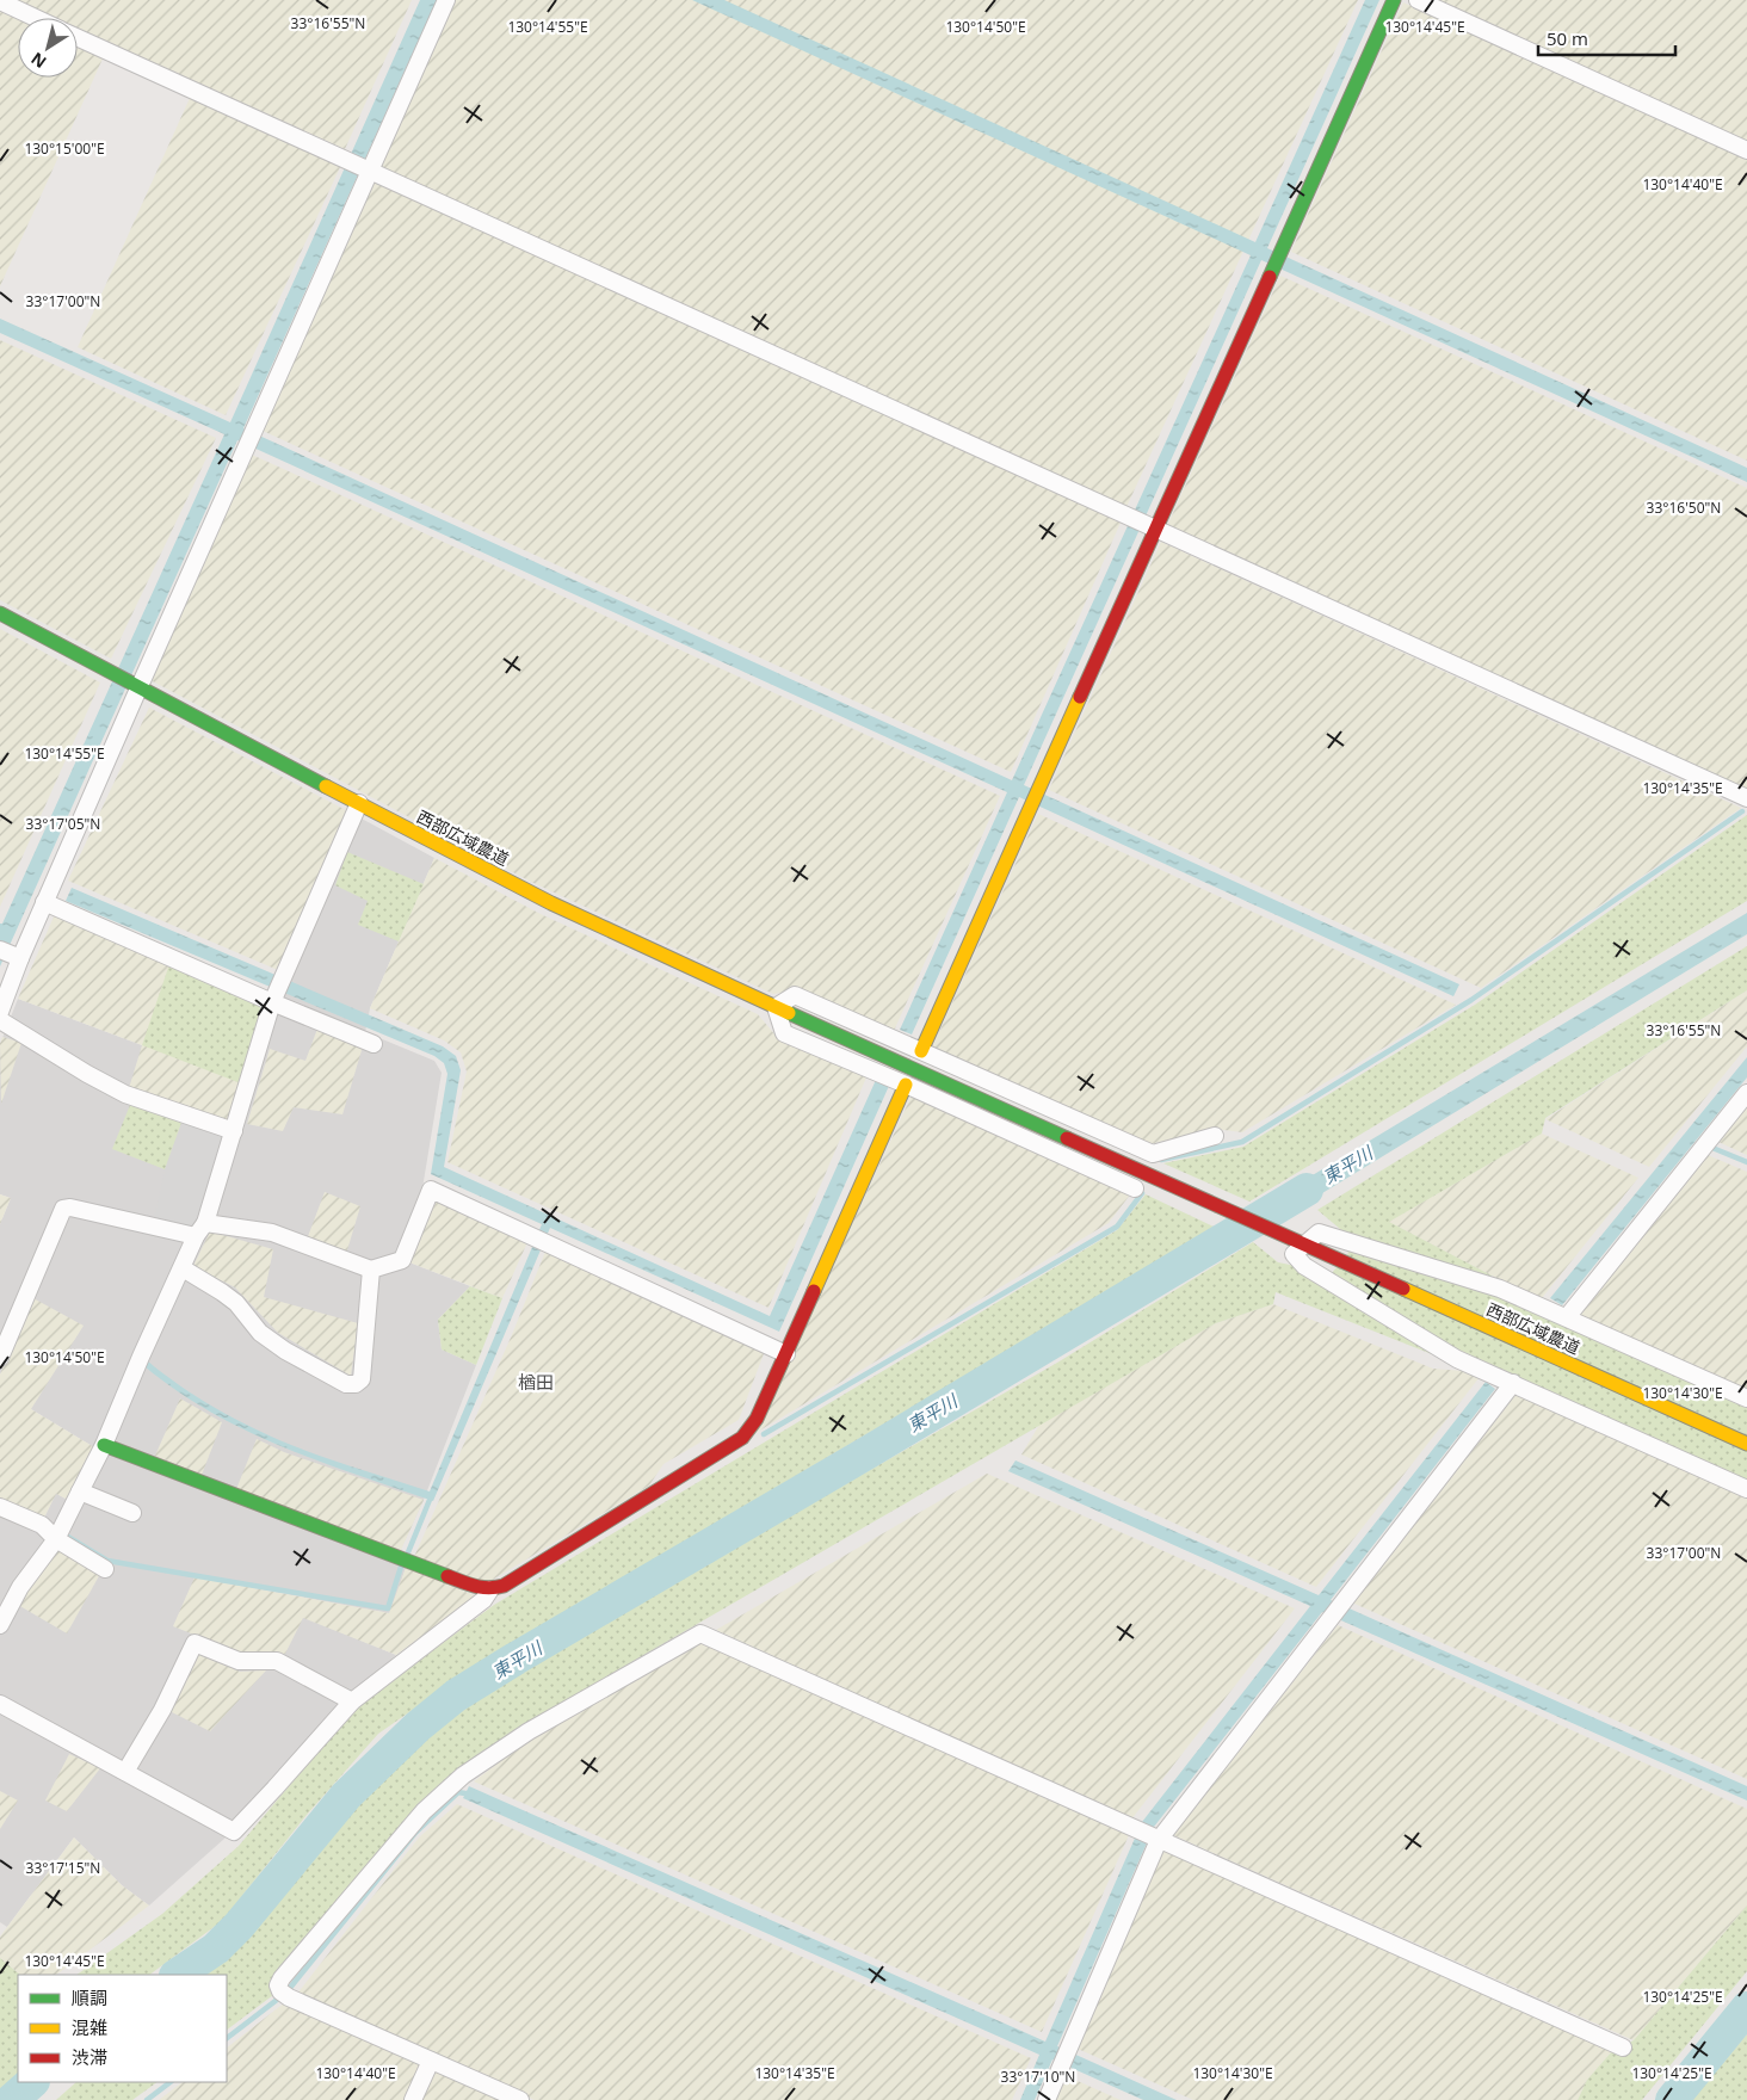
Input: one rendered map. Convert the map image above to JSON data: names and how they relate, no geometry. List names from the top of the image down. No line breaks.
{"streets":{"street":["西部広域農道"]},"districts":["楢田"],"water":["東平川"],"legend":["順調","混雑","渋滞"],"scale_bar":"50 m","north":"bottom left","coordinates":["33°16'55\"N","130°14'45\"E","130°14'55\"E","130°14'50\"E","130°15'00\"E","130°14'40\"E","33°17'00\"N","33°16'50\"N","130°14'35\"E","33°17'05\"N","130°14'30\"E","33°17'15\"N","130°14'25\"E","33°17'10\"N"]}
